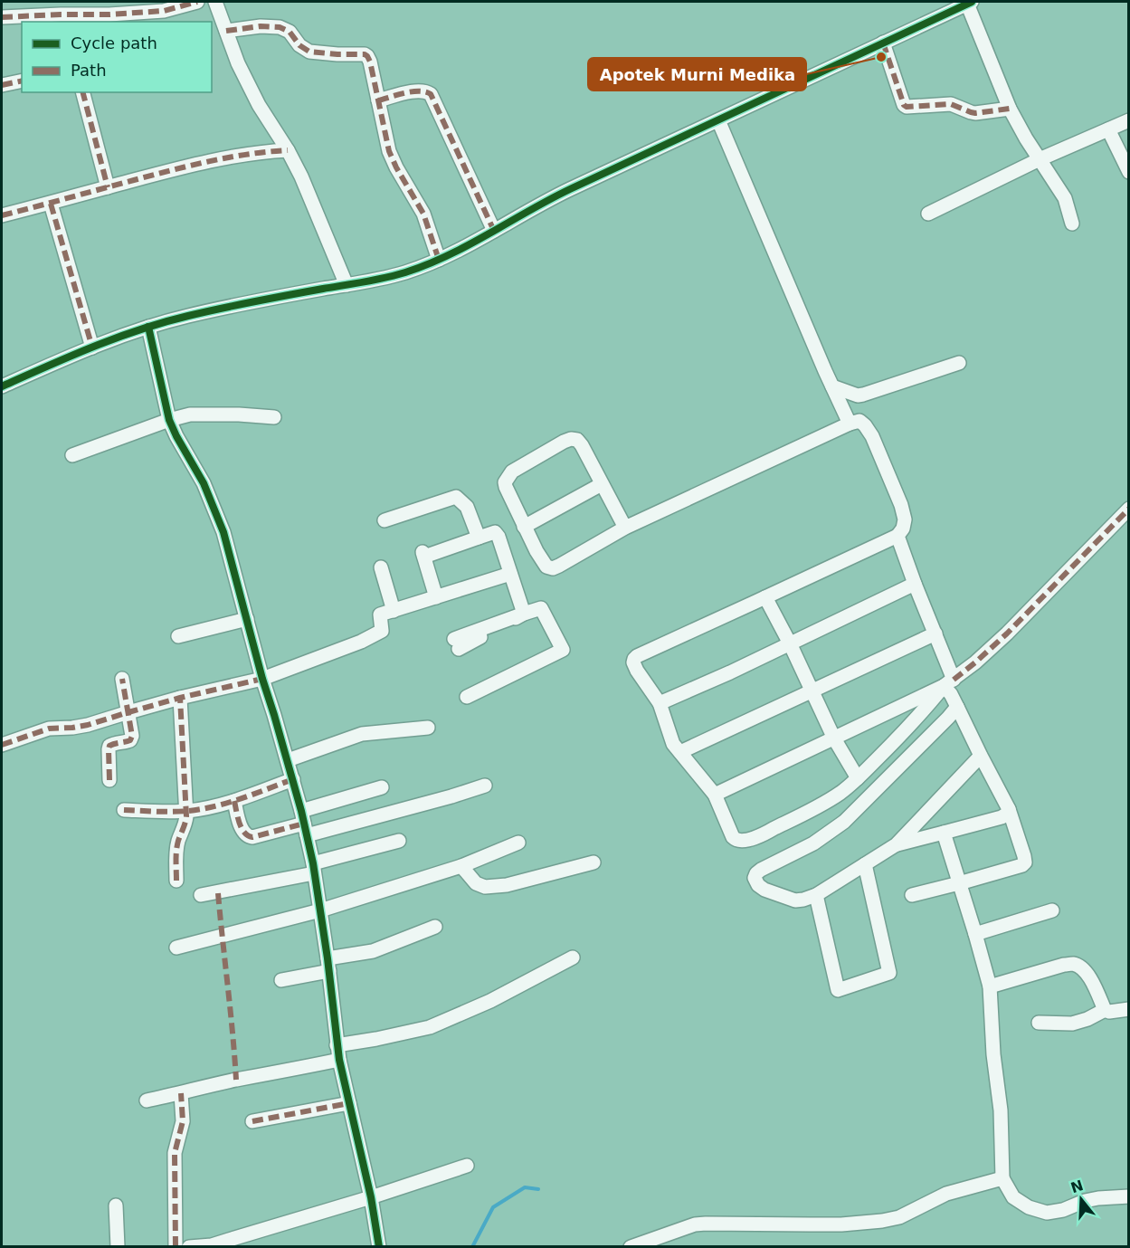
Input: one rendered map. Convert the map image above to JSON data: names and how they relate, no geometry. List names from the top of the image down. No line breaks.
{"places":["Apotek Murni Medika"],"legend":["Cycle path","Path"],"north":"top"}
